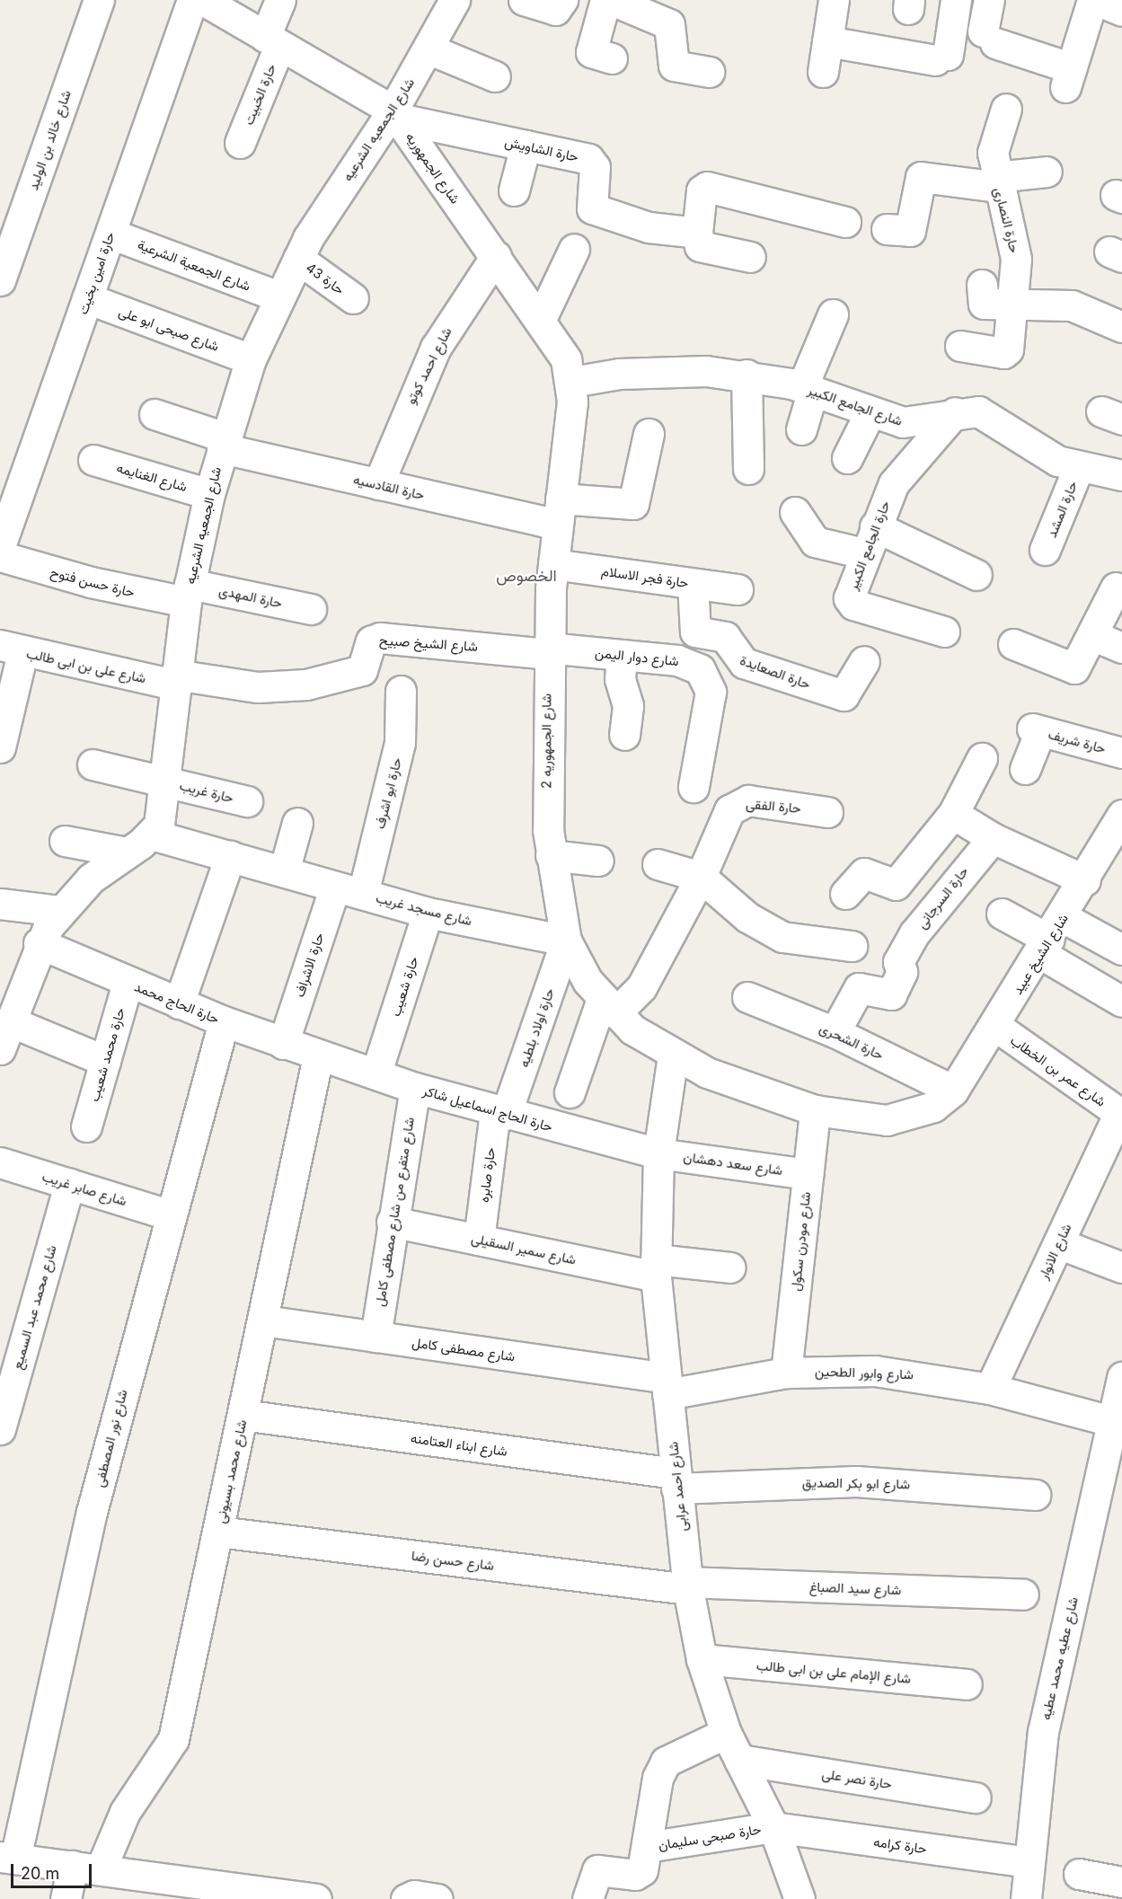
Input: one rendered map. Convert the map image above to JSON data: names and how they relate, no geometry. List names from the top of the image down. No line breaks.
{"streets":{"street":["حارة الخبيت","شارع الجمعيه الشرعيه","شارع خالد بن الوليد","حارة الشاويش","شارع الجمهوريه","حارة النصارى","شارع الجمعية الشرعية","حارة امين بخيت","حارة 43","شارع صبحى ابو على","شارع احمد كوتو","شارع الجامع الكبير","شارع الغنايمه","حارة القادسيه","حارة المشد","حارة الجامع الكبير","حارة فجر الاسلام","حارة حسن فتوح","حارة المهدى","شارع الشيخ صبيح","شارع دوار اليمن","شارع على بن ابى طالب","حارة الصعايدة","شارع الجمهوريه 2","حارة شريف","حارة غريب","حارة ابو اشرف","حارة الفقى","حارة السرجانى","شارع مسجد غريب","شارع الشيخ عبيد","حارة الاشراف","حارة شعيب","حارة الحاج محمد","حارة اولاد بلطيه","حارة الشحرى","حارة محمد شعيب","شارع عمر بن الخطاب","حارة الحاج اسماعيل شاكر","شارع سعد دهشان","حارة صابره","شارع صابر غريب","شارع متفرع من شارع مصطفى كامل","شارع مودرن سكول","شارع سمير السقيلى","شارع الانوار","شارع محمد عبد السميع","شارع مصطفى كامل","شارع وابور الطحين","شارع نور المصطفى","شارع ابناء العتامنه","شارع محمد بسيونى","شارع ابو بكر الصديق","شارع احمد عرابى","شارع حسن رضا","شارع سيد الصباغ","شارع عطيه محمد عطيه","شارع الإمام على بن ابى طالب","حارة نصر على","حارة صبحى سليمان","حارة كرامه"]},"crossings":[["حارة الخبيت","شارع الجمهوريه"],["شارع الجمعيه الشرعيه","حارة الشاويش"],["شارع الجمعيه الشرعيه","شارع الجمهوريه"],["شارع الجمعيه الشرعيه","شارع الجمعية الشرعية"],["شارع الجمعيه الشرعيه","حارة 43"],["شارع الجمعيه الشرعيه","شارع صبحى ابو على"],["شارع الجمعيه الشرعيه","شارع الغنايمه"],["شارع الجمعيه الشرعيه","حارة القادسيه"],["شارع الجمعيه الشرعيه","حارة حسن فتوح"],["شارع الجمعيه الشرعيه","حارة المهدى"],["شارع الجمعيه الشرعيه","شارع الشيخ صبيح"],["شارع الجمعيه الشرعيه","شارع على بن ابى طالب"],["شارع الجمعيه الشرعيه","حارة غريب"],["شارع الجمعيه الشرعيه","شارع مسجد غريب"],["حارة الشاويش","شارع الجمهوريه"],["شارع الجمهوريه","شارع احمد كوتو"],["شارع الجمهوريه","شارع الجامع الكبير"],["شارع الجمهوريه","شارع الجمهوريه 2"],["شارع الجمعية الشرعية","حارة امين بخيت"],["حارة امين بخيت","شارع صبحى ابو على"],["شارع احمد كوتو","حارة القادسيه"],["شارع الجامع الكبير","حارة المشد"],["شارع الجامع الكبير","حارة الجامع الكبير"],["شارع الجامع الكبير","شارع الجمهوريه 2"],["حارة القادسيه","شارع الجمهوريه 2"],["حارة فجر الاسلام","حارة الصعايدة"],["حارة فجر الاسلام","شارع الجمهوريه 2"],["حارة حسن فتوح","حارة المهدى"],["شارع الشيخ صبيح","شارع دوار اليمن"],["شارع الشيخ صبيح","شارع على بن ابى طالب"],["شارع الشيخ صبيح","شارع الجمهوريه 2"],["شارع دوار اليمن","شارع الجمهوريه 2"],["شارع الجمهوريه 2","حارة الفقى"],["شارع الجمهوريه 2","شارع مسجد غريب"],["شارع الجمهوريه 2","شارع الشيخ عبيد"],["شارع الجمهوريه 2","حارة اولاد بلطيه"],["شارع الجمهوريه 2","شارع مودرن سكول"],["شارع الجمهوريه 2","شارع احمد عرابى"],["حارة ابو اشرف","شارع مسجد غريب"],["حارة ابو اشرف","حارة الاشراف"],["حارة السرجانى","حارة الشحرى"],["شارع مسجد غريب","حارة الاشراف"],["شارع مسجد غريب","حارة شعيب"],["شارع مسجد غريب","حارة اولاد بلطيه"],["شارع الشيخ عبيد","حارة الشحرى"],["شارع الشيخ عبيد","شارع عمر بن الخطاب"],["شارع الشيخ عبيد","شارع مودرن سكول"],["حارة الاشراف","حارة الحاج محمد"],["حارة الحاج محمد","حارة محمد شعيب"],["حارة الحاج محمد","حارة الحاج اسماعيل شاكر"],["حارة الحاج محمد","شارع نور المصطفى"],["حارة الحاج محمد","شارع محمد بسيونى"],["حارة اولاد بلطيه","حارة الحاج اسماعيل شاكر"],["حارة اولاد بلطيه","حارة صابره"],["شارع عمر بن الخطاب","شارع الانوار"],["حارة الحاج اسماعيل شاكر","شارع سعد دهشان"],["حارة الحاج اسماعيل شاكر","حارة صابره"],["حارة الحاج اسماعيل شاكر","شارع متفرع من شارع مصطفى كامل"],["حارة الحاج اسماعيل شاكر","شارع محمد بسيونى"],["حارة الحاج اسماعيل شاكر","شارع احمد عرابى"],["شارع سعد دهشان","شارع مودرن سكول"],["شارع سعد دهشان","شارع احمد عرابى"],["حارة صابره","شارع سمير السقيلى"],["شارع صابر غريب","شارع محمد عبد السميع"],["شارع صابر غريب","شارع نور المصطفى"],["شارع متفرع من شارع مصطفى كامل","شارع سمير السقيلى"],["شارع متفرع من شارع مصطفى كامل","شارع مصطفى كامل"],["شارع مودرن سكول","شارع وابور الطحين"],["شارع سمير السقيلى","شارع احمد عرابى"],["شارع الانوار","شارع وابور الطحين"],["شارع مصطفى كامل","شارع وابور الطحين"],["شارع مصطفى كامل","شارع محمد بسيونى"],["شارع مصطفى كامل","شارع احمد عرابى"],["شارع وابور الطحين","شارع احمد عرابى"],["شارع وابور الطحين","شارع عطيه محمد عطيه"],["شارع ابناء العتامنه","شارع محمد بسيونى"],["شارع ابناء العتامنه","شارع ابو بكر الصديق"],["شارع ابناء العتامنه","شارع احمد عرابى"],["شارع محمد بسيونى","شارع حسن رضا"],["شارع ابو بكر الصديق","شارع احمد عرابى"],["شارع احمد عرابى","شارع حسن رضا"],["شارع احمد عرابى","شارع سيد الصباغ"],["شارع احمد عرابى","شارع الإمام على بن ابى طالب"],["شارع احمد عرابى","حارة نصر على"],["شارع احمد عرابى","حارة صبحى سليمان"],["شارع احمد عرابى","حارة كرامه"],["شارع حسن رضا","شارع سيد الصباغ"],["شارع عطيه محمد عطيه","حارة كرامه"],["حارة صبحى سليمان","حارة كرامه"]],"districts":["الخصوص"],"scale_bar":"20 m"}
